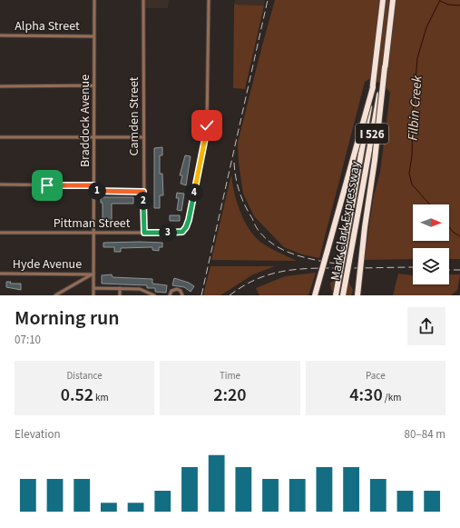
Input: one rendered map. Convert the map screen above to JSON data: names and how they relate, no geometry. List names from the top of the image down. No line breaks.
{"streets":{"highway":["I 526","Mark Clark Expressway"],"street":["Alpha Street","Camden Street","Braddock Avenue","Pittman Street","Hyde Avenue"]},"crossings":[["Alpha Street","Braddock Avenue"],["Camden Street","Pittman Street"],["Braddock Avenue","Pittman Street"],["Braddock Avenue","Hyde Avenue"]],"water":["Filbin Creek"],"north":"right","page":{"pins":["1","4","2","3"],"heading":["Morning run","07:10"],"stats":[["Distance","0.52 km"],["Time","2:20"],["Pace","4:30 /km"]],"chart":["Elevation","80–84 m"]}}
